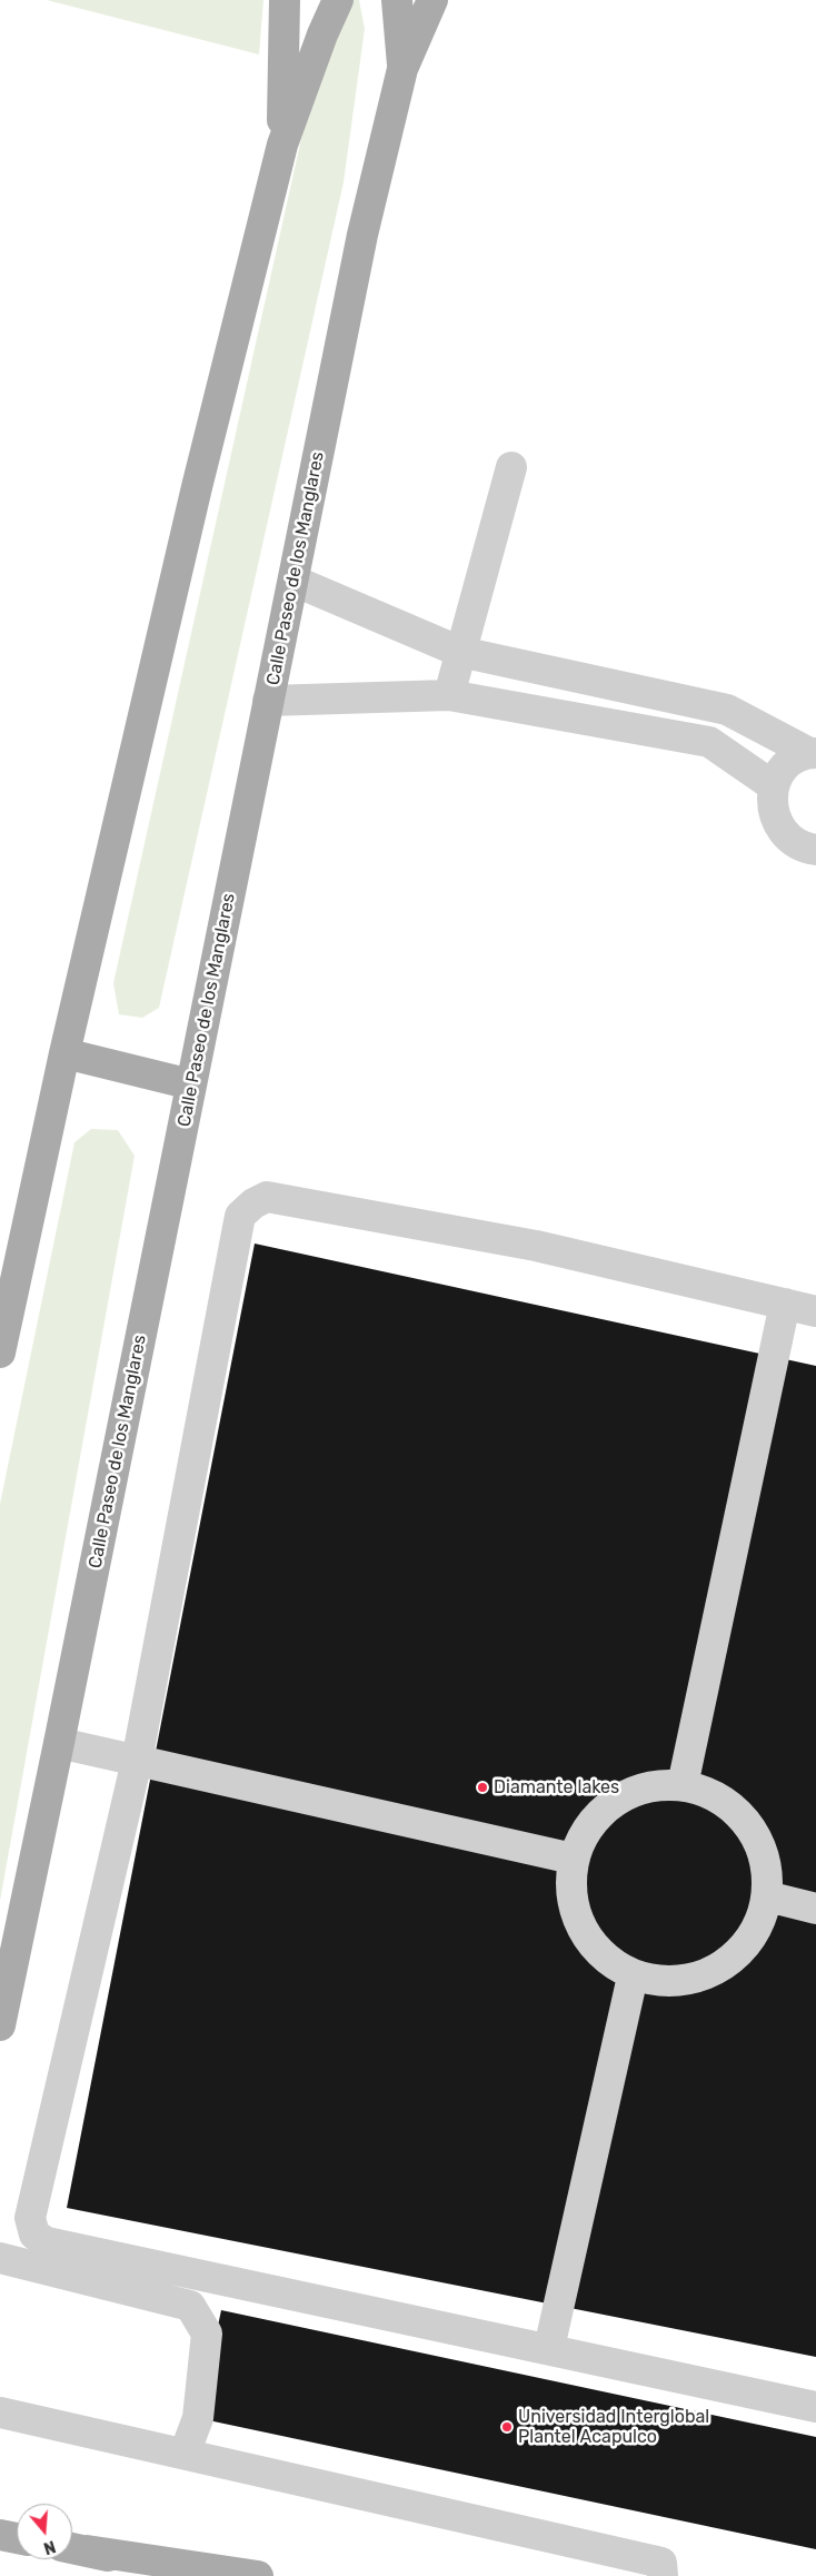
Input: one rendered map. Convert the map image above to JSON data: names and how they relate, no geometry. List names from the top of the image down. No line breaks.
{"streets":{"main road":["Calle Paseo de los Manglares"]},"places":["Diamante lakes","Universidad Interglobal Plantel Acapulco"],"north":"bottom"}
